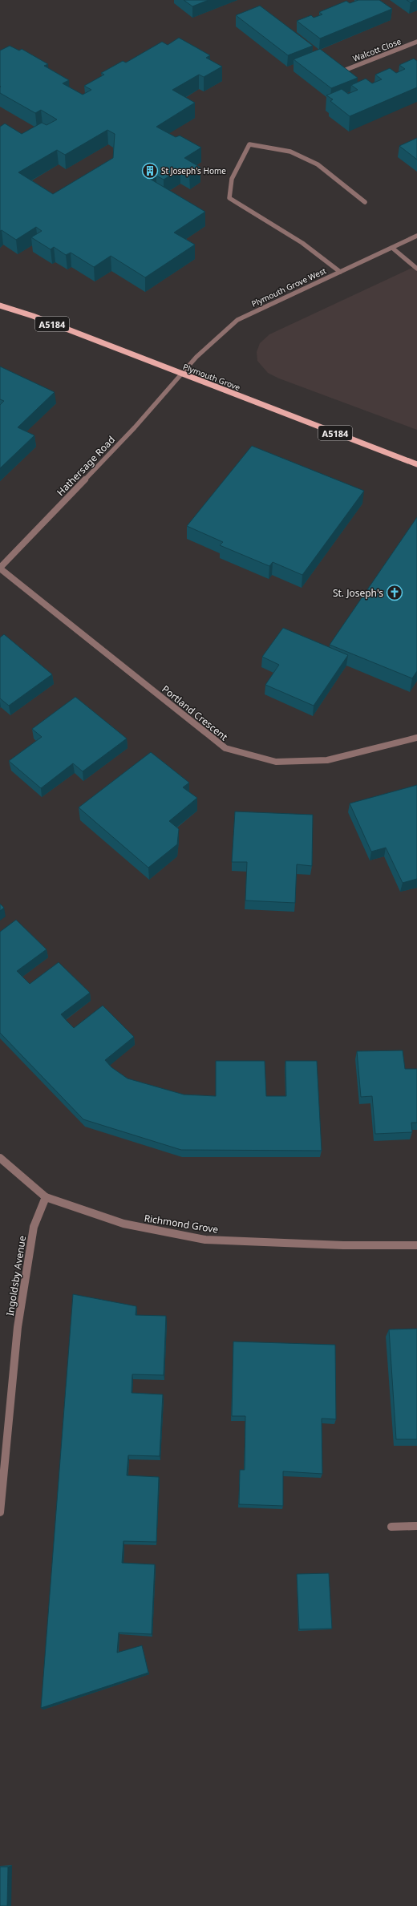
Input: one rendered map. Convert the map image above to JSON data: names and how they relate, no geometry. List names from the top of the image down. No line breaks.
{"streets":{"main road":["A5184","Plymouth Grove"],"street":["Walcott Close","Plymouth Grove West","Hathersage Road","Portland Crescent","Richmond Grove","Ingoldsby Avenue"]},"crossings":[["Plymouth Grove West","Plymouth Grove"],["Plymouth Grove West","Hathersage Road"],["Plymouth Grove","Hathersage Road"],["Hathersage Road","Portland Crescent"],["Richmond Grove","Ingoldsby Avenue"]],"places":{"building":["St Joseph's Home"],"church":["St. Joseph's"]}}
